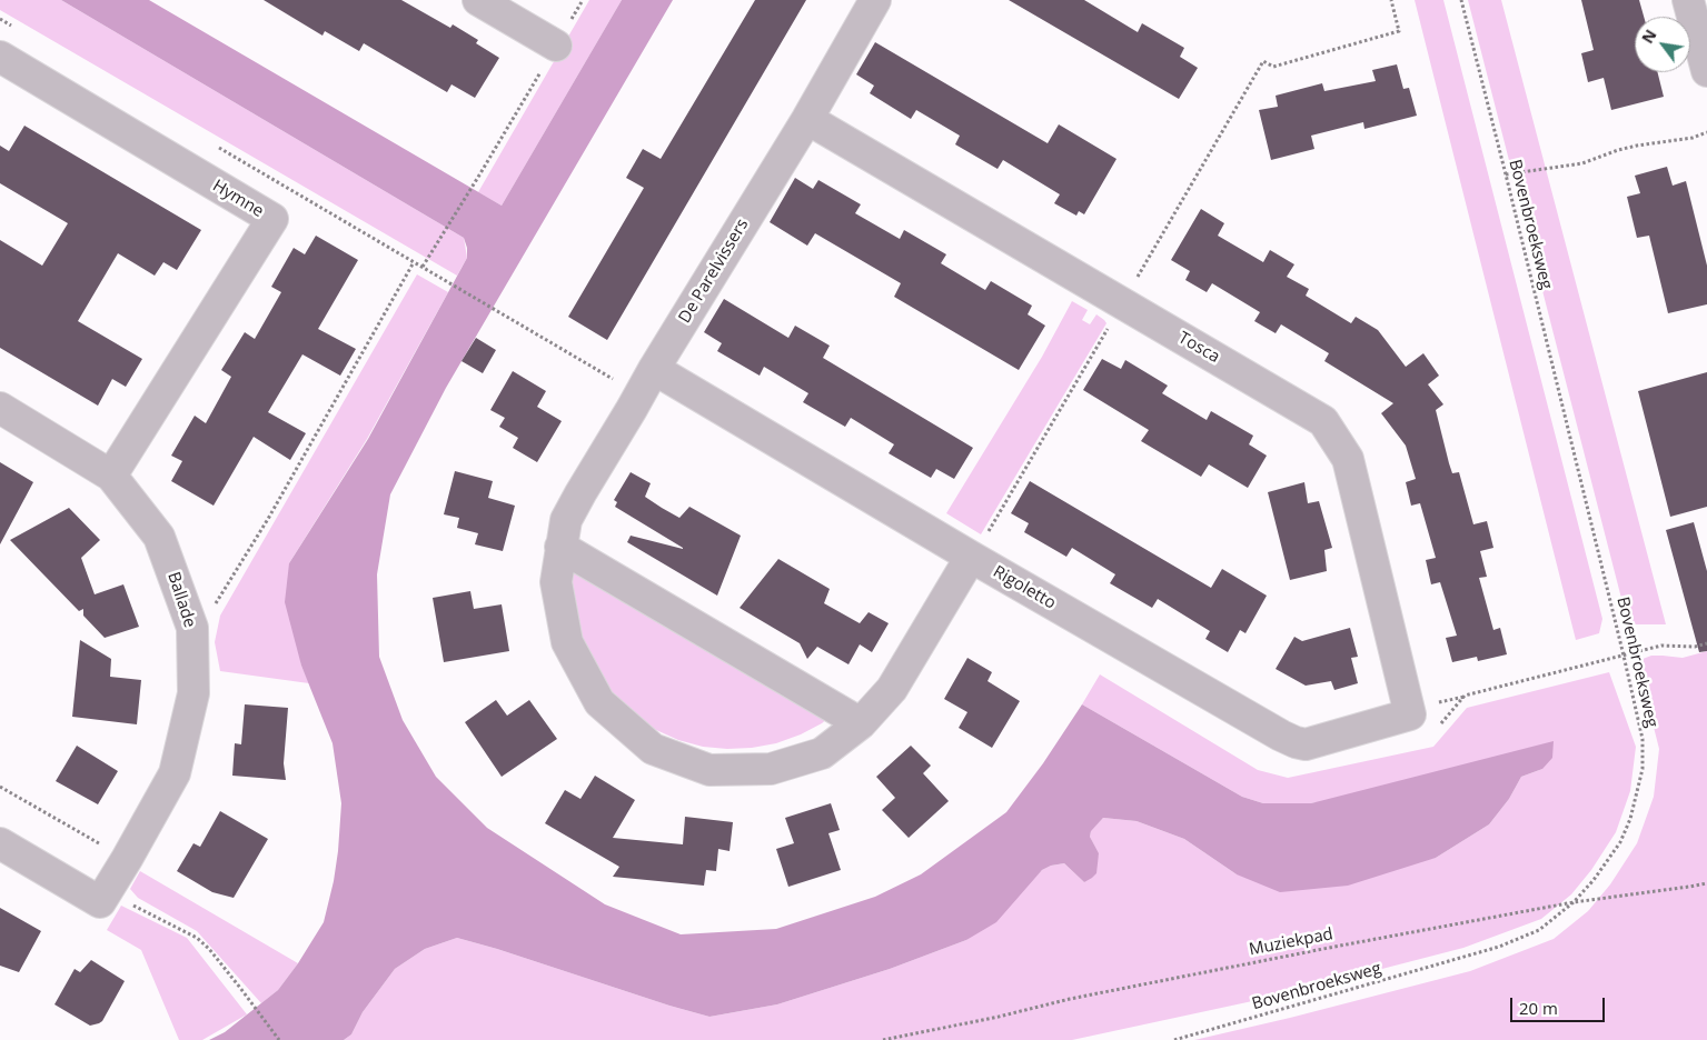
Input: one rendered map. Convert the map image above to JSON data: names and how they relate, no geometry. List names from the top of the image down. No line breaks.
{"streets":{"street":["Hymne","De Parelvissers","Tosca","Rigoletto","Ballade"],"path":["Bovenbroeksweg","Muziekpad"]},"crossings":[["Hymne","Ballade"],["Bovenbroeksweg","Muziekpad"],["De Parelvissers","Tosca"],["De Parelvissers","Rigoletto"],["Tosca","Rigoletto"]],"scale_bar":"20 m","north":"top left"}
